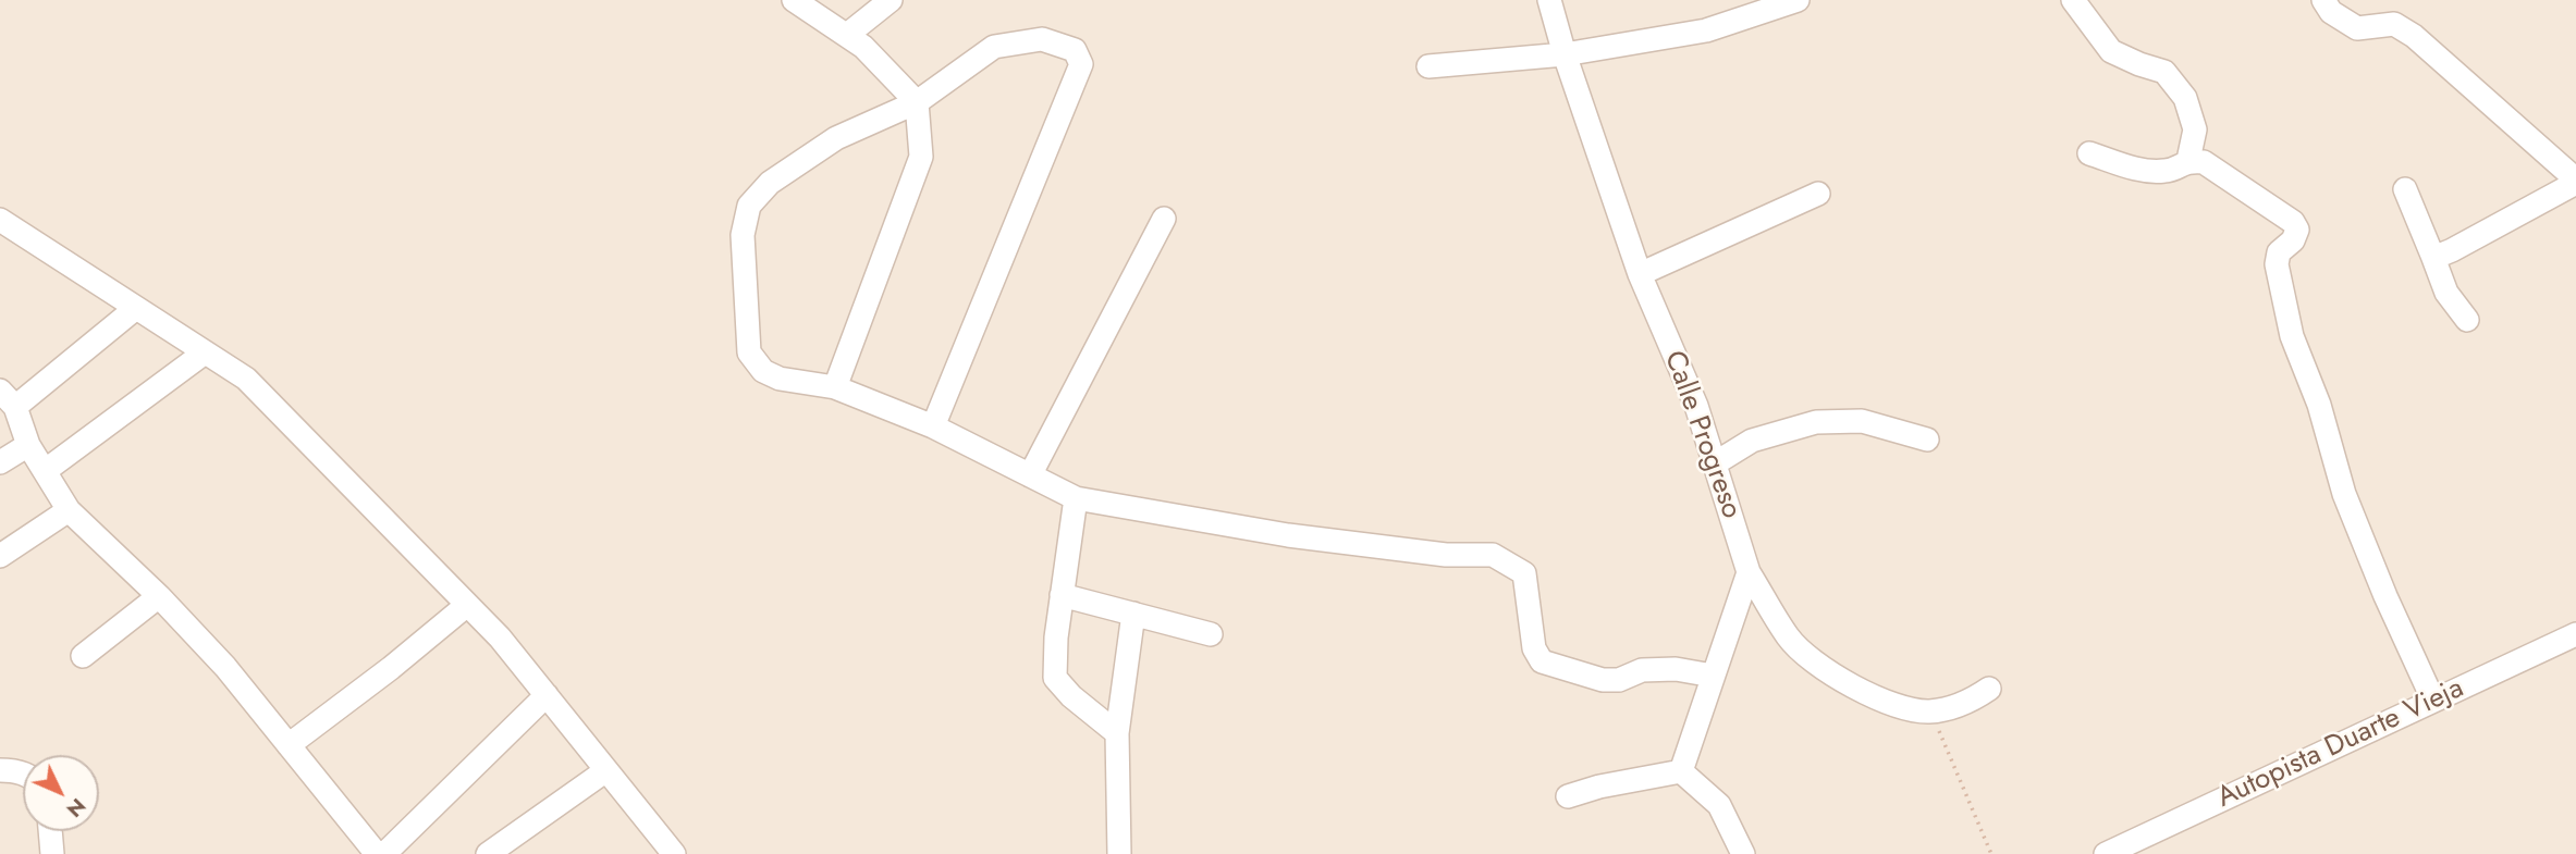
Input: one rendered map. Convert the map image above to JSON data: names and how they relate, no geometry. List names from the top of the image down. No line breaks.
{"streets":{"street":["Calle Progreso","Autopista Duarte Vieja"]},"north":"bottom right"}
